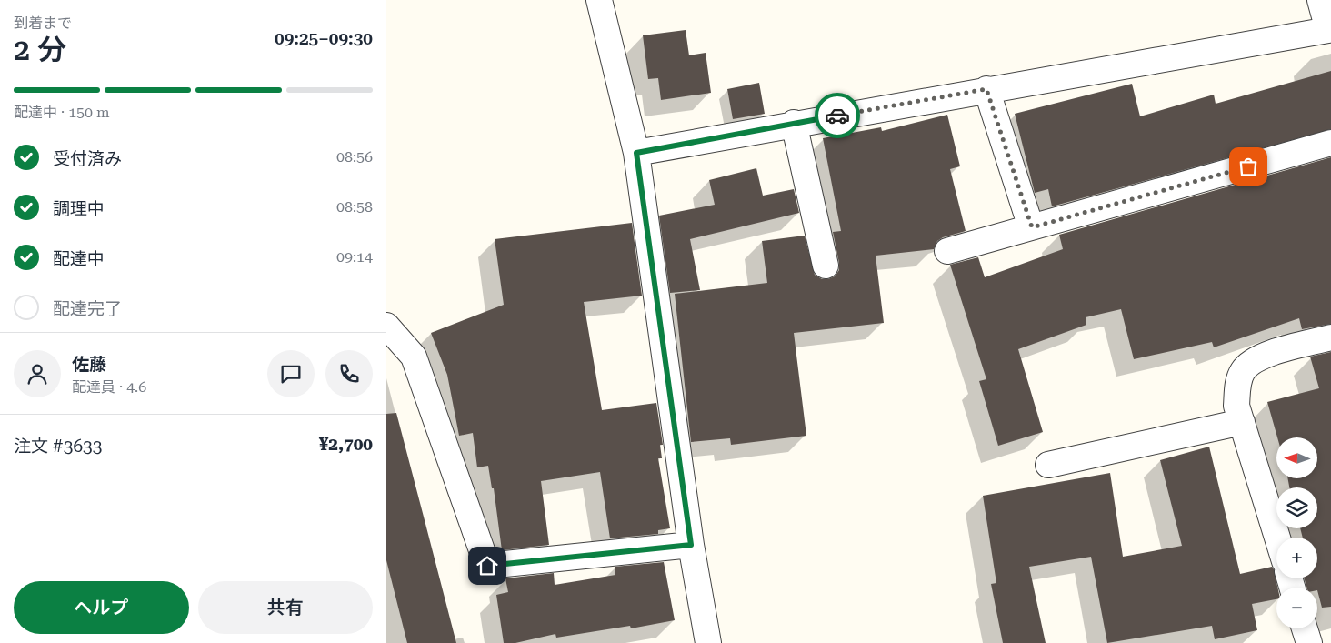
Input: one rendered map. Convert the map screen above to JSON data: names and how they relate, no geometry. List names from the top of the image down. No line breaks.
{"north":"left","page":{"heading":["2 分","到着まで","09:25–09:30"],"panel":["佐藤","配達員 · 4.6","注文 #3633","¥2,700"],"bar":"配達中 · 150 m","list":[["受付済み","08:56"],["調理中","08:58"],["配達中","09:14"],"配達完了"],"map_buttons":["+","−"],"buttons":["ヘルプ","共有"]}}
